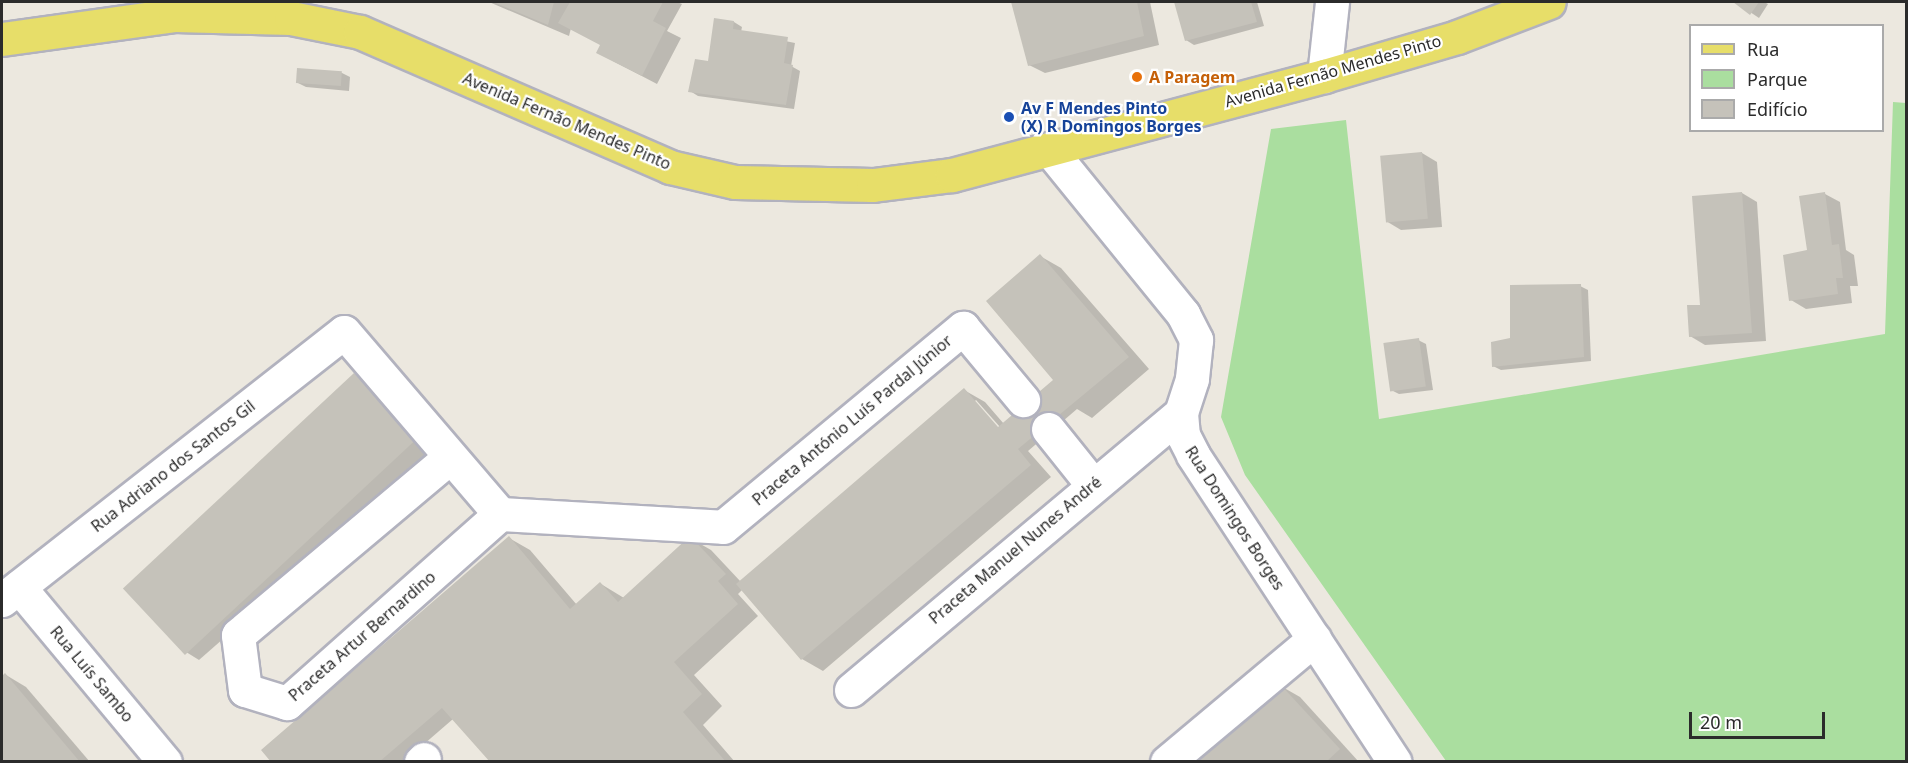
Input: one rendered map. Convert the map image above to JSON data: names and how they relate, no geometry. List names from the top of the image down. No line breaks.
{"streets":{"main road":["Avenida Fernão Mendes Pinto"],"street":["Praceta António Luís Pardal Júnior","Rua Adriano dos Santos Gil","Rua Domingos Borges","Praceta Manuel Nunes André","Praceta Artur Bernardino","Rua Luís Sambo"]},"crossings":[["Avenida Fernão Mendes Pinto","Rua Domingos Borges"],["Praceta António Luís Pardal Júnior","Praceta Artur Bernardino"],["Rua Adriano dos Santos Gil","Praceta Artur Bernardino"],["Rua Adriano dos Santos Gil","Rua Luís Sambo"],["Rua Domingos Borges","Praceta Manuel Nunes André"]],"places":["A Paragem","Av F Mendes Pinto (X) R Domingos Borges"],"legend":["Rua","Parque","Edifício"],"scale_bar":"20 m"}
